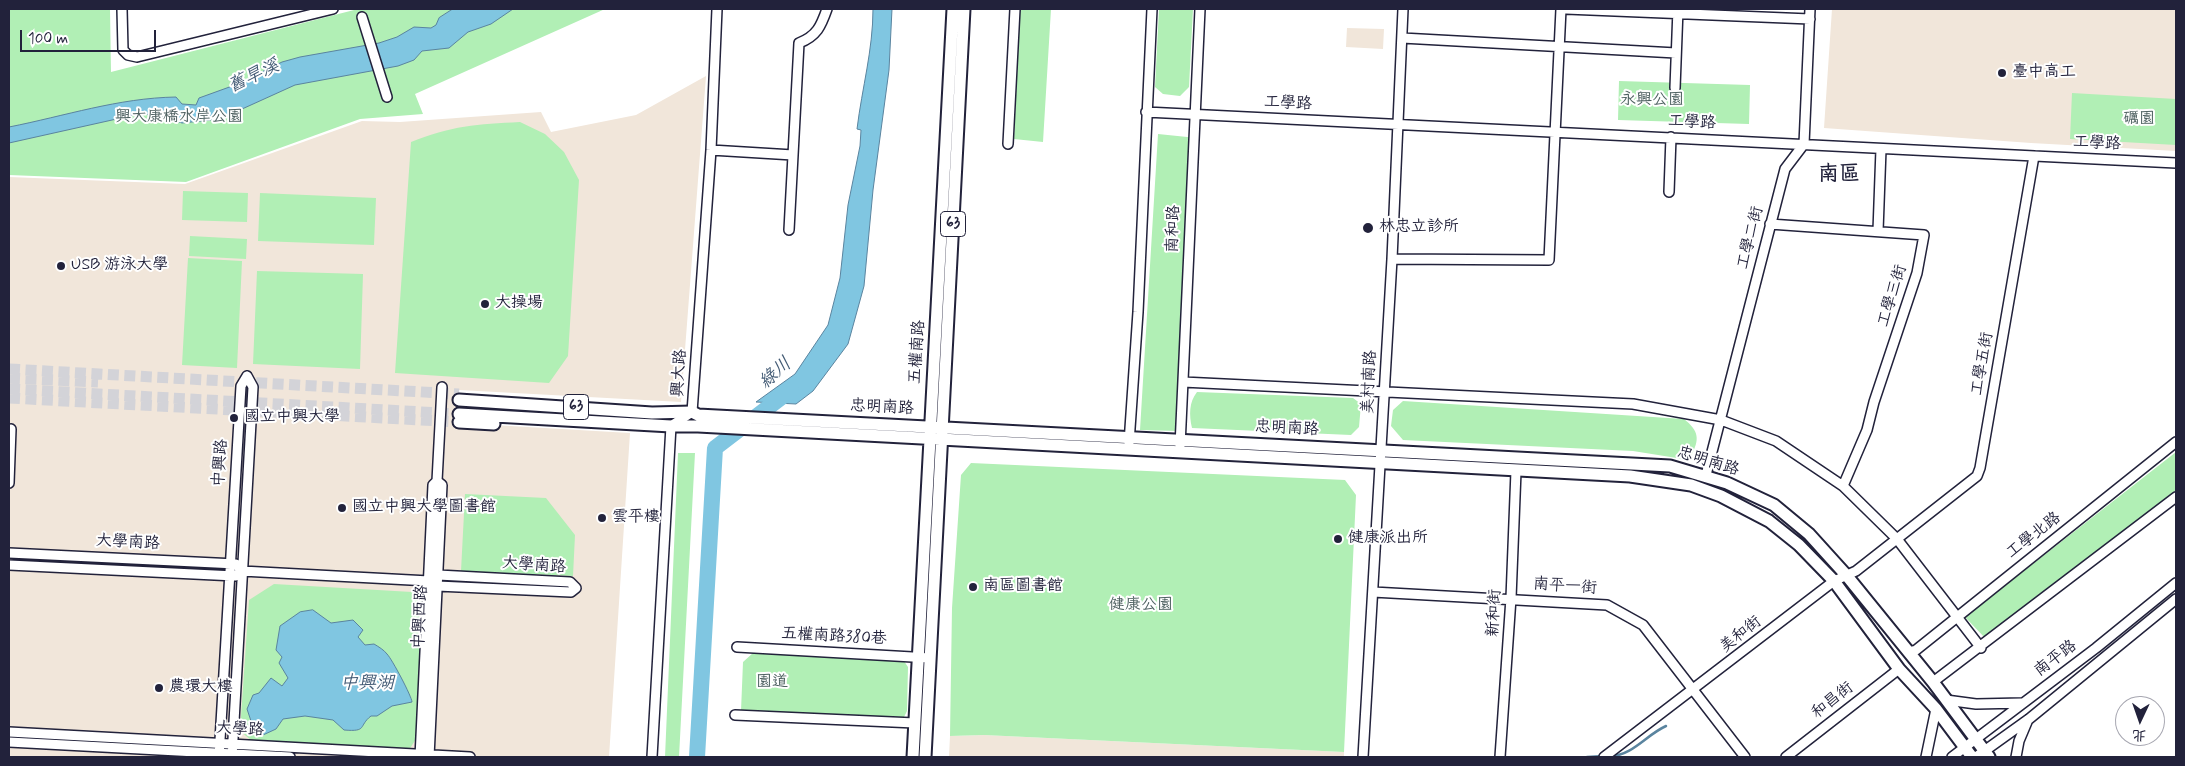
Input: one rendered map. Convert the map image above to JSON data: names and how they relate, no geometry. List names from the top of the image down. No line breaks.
{"streets":{"main road":["63","五權南路","忠明南路"],"street":["工學路","南和路","工學二街","工學三街","工學五街","興大路","美村南路","中興路","工學北路","大學南路","南平一街","新和街","中興西路","美和街","五權南路380巷","南平路","和昌街","大學路"]},"crossings":[["工學路","南和路"],["工學路","工學二街"],["工學路","工學五街"],["工學路","美村南路"],["南和路","忠明南路"],["工學二街","忠明南路"],["五權南路","忠明南路"],["五權南路","五權南路380巷"],["工學五街","美和街"],["興大路","忠明南路"],["美村南路","忠明南路"],["美村南路","南平一街"],["忠明南路","工學北路"],["忠明南路","新和街"],["忠明南路","美和街"],["忠明南路","南平路"],["忠明南路","和昌街"],["中興路","大學南路"],["中興路","大學路"],["大學南路","中興西路"],["南平一街","新和街"],["南平一街","美和街"],["中興西路","大學路"]],"districts":["南區"],"water":["舊旱溪","綠川","中興湖"],"parks":["永興公園","興大康橋水岸公園","礪園","健康公園","園道"],"places":["臺中高工","林忠立診所","USB 游泳大學","大操場","國立中興大學","國立中興大學圖書館","雲平樓","健康派出所","南區圖書館","農環大樓"],"scale_bar":"100 m","north":"bottom"}
